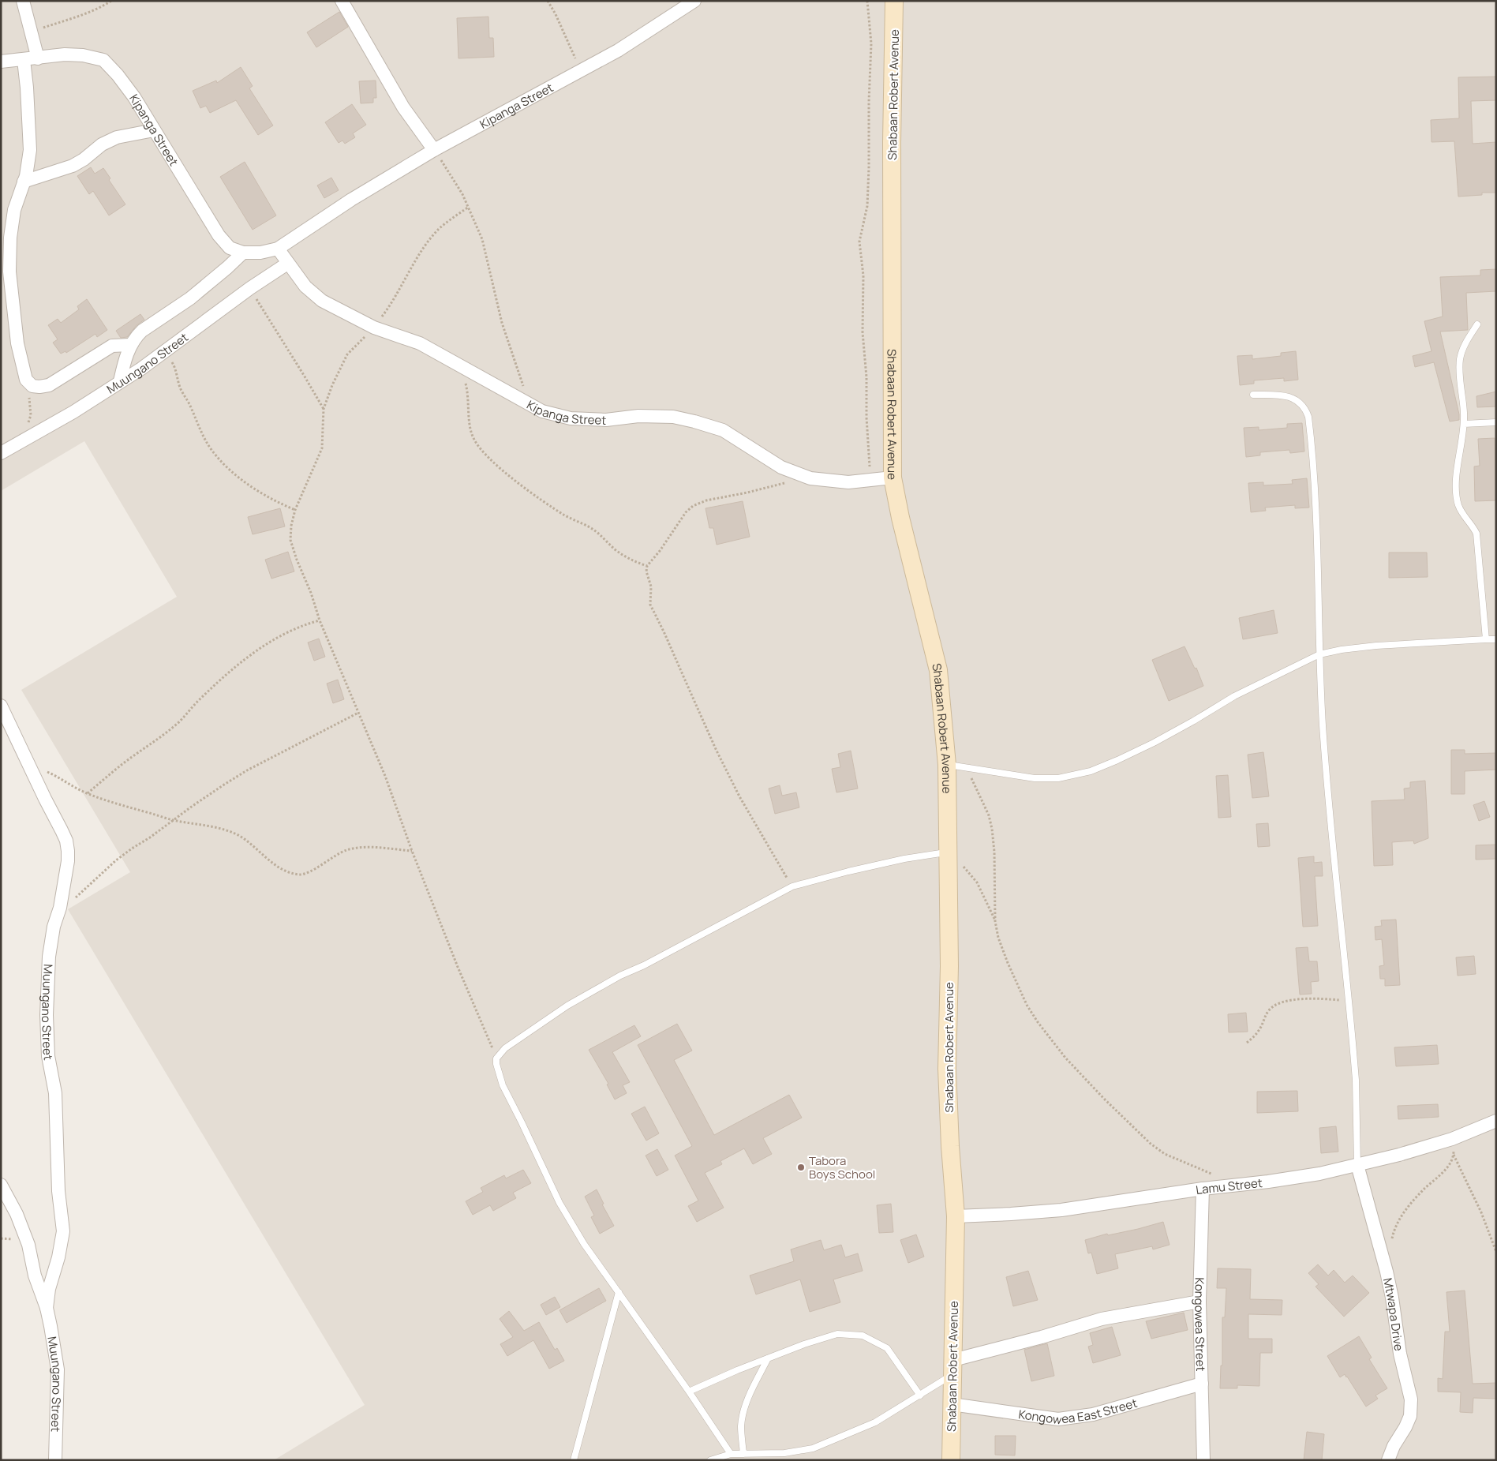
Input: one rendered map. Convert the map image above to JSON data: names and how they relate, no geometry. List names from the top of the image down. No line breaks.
{"streets":{"street":["Shabaan Robert Avenue","Kipanga Street","Muungano Street","Lamu Street","Mtwapa Drive","Kongowea Street","Kongowea East Street"]},"crossings":[["Shabaan Robert Avenue","Kipanga Street"],["Shabaan Robert Avenue","Lamu Street"],["Shabaan Robert Avenue","Kongowea East Street"],["Kipanga Street","Muungano Street"],["Lamu Street","Mtwapa Drive"],["Lamu Street","Kongowea Street"],["Kongowea Street","Kongowea East Street"]],"places":["Tabora Boys School"]}
